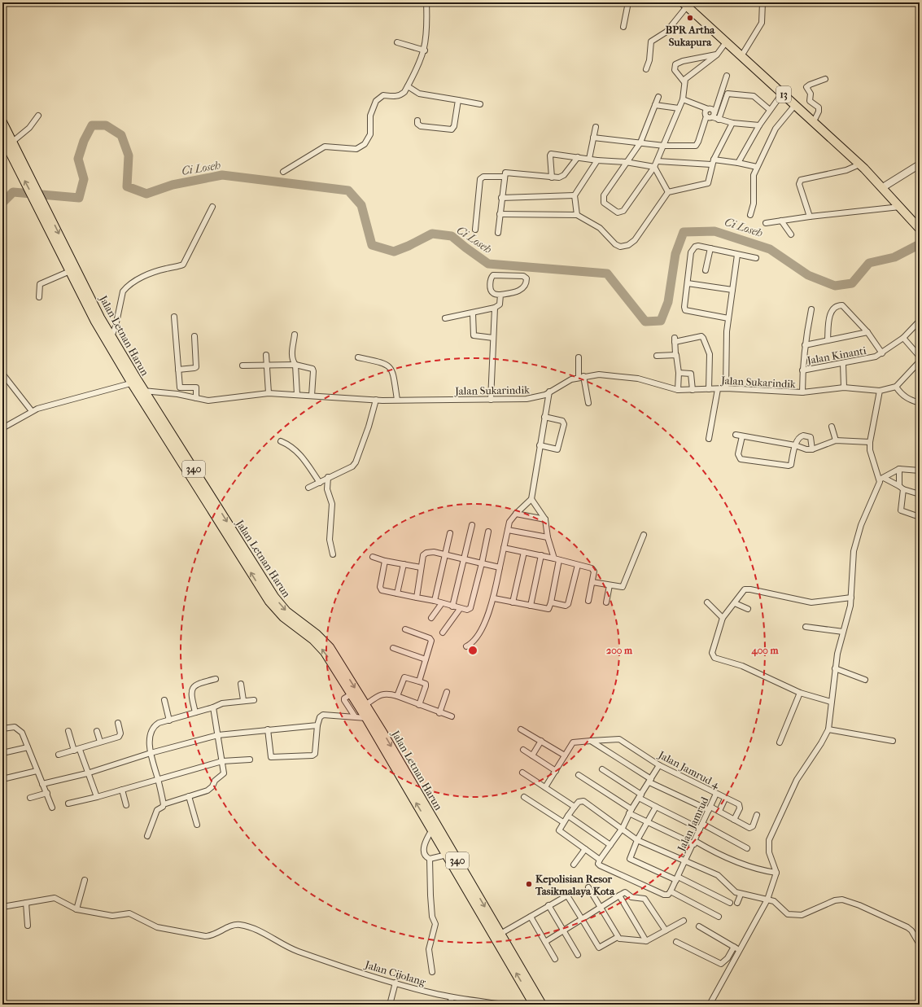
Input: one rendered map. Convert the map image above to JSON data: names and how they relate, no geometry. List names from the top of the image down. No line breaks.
{"streets":{"main road":["13","Jalan Letnan Harun","340"],"street":["Jalan Kinanti","Jalan Sukarindik","Jalan Jamrud 4","Jalan Jamrud","Jalan Cijolang"]},"crossings":[["Jalan Letnan Harun","Jalan Sukarindik"],["Jalan Jamrud 4","Jalan Jamrud"]],"water":["Ci Loseh"],"places":["BPR Artha Sukapura","Kepolisian Resor Tasikmalaya Kota"],"rings":["200 m","400 m"]}
